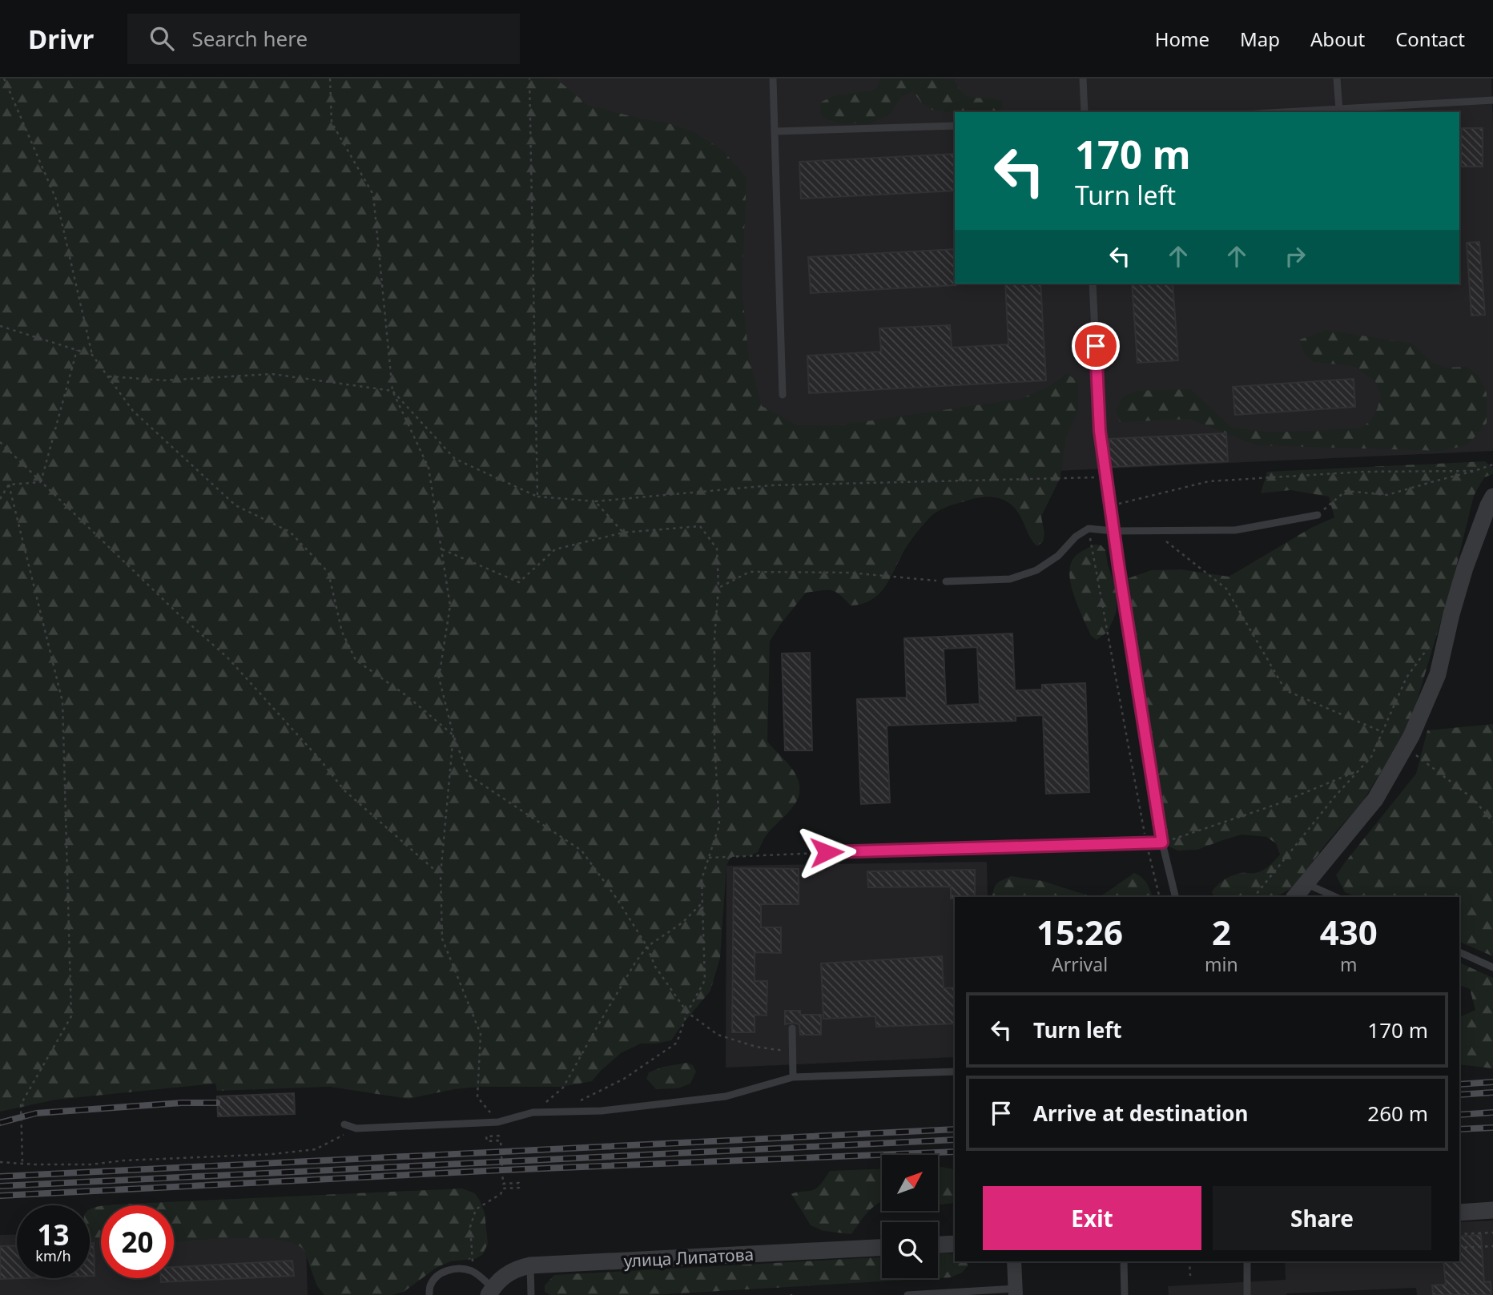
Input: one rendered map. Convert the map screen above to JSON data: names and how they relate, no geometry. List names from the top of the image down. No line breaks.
{"streets":{"street":["улица Липатова"]},"north":"top right","page":{"header":"Drivr","search":"Search here","nav":["Home","Map","About","Contact"],"turn":["170 m","Turn left"],"eta":["15:26","Arrival","2","min","430","m"],"list":[{"name":"Turn left","value":"170 m"},{"name":"Arrive at destination","value":"260 m"}],"buttons":["Exit","Share"],"speed":"13 km/h","limit":"20"}}
